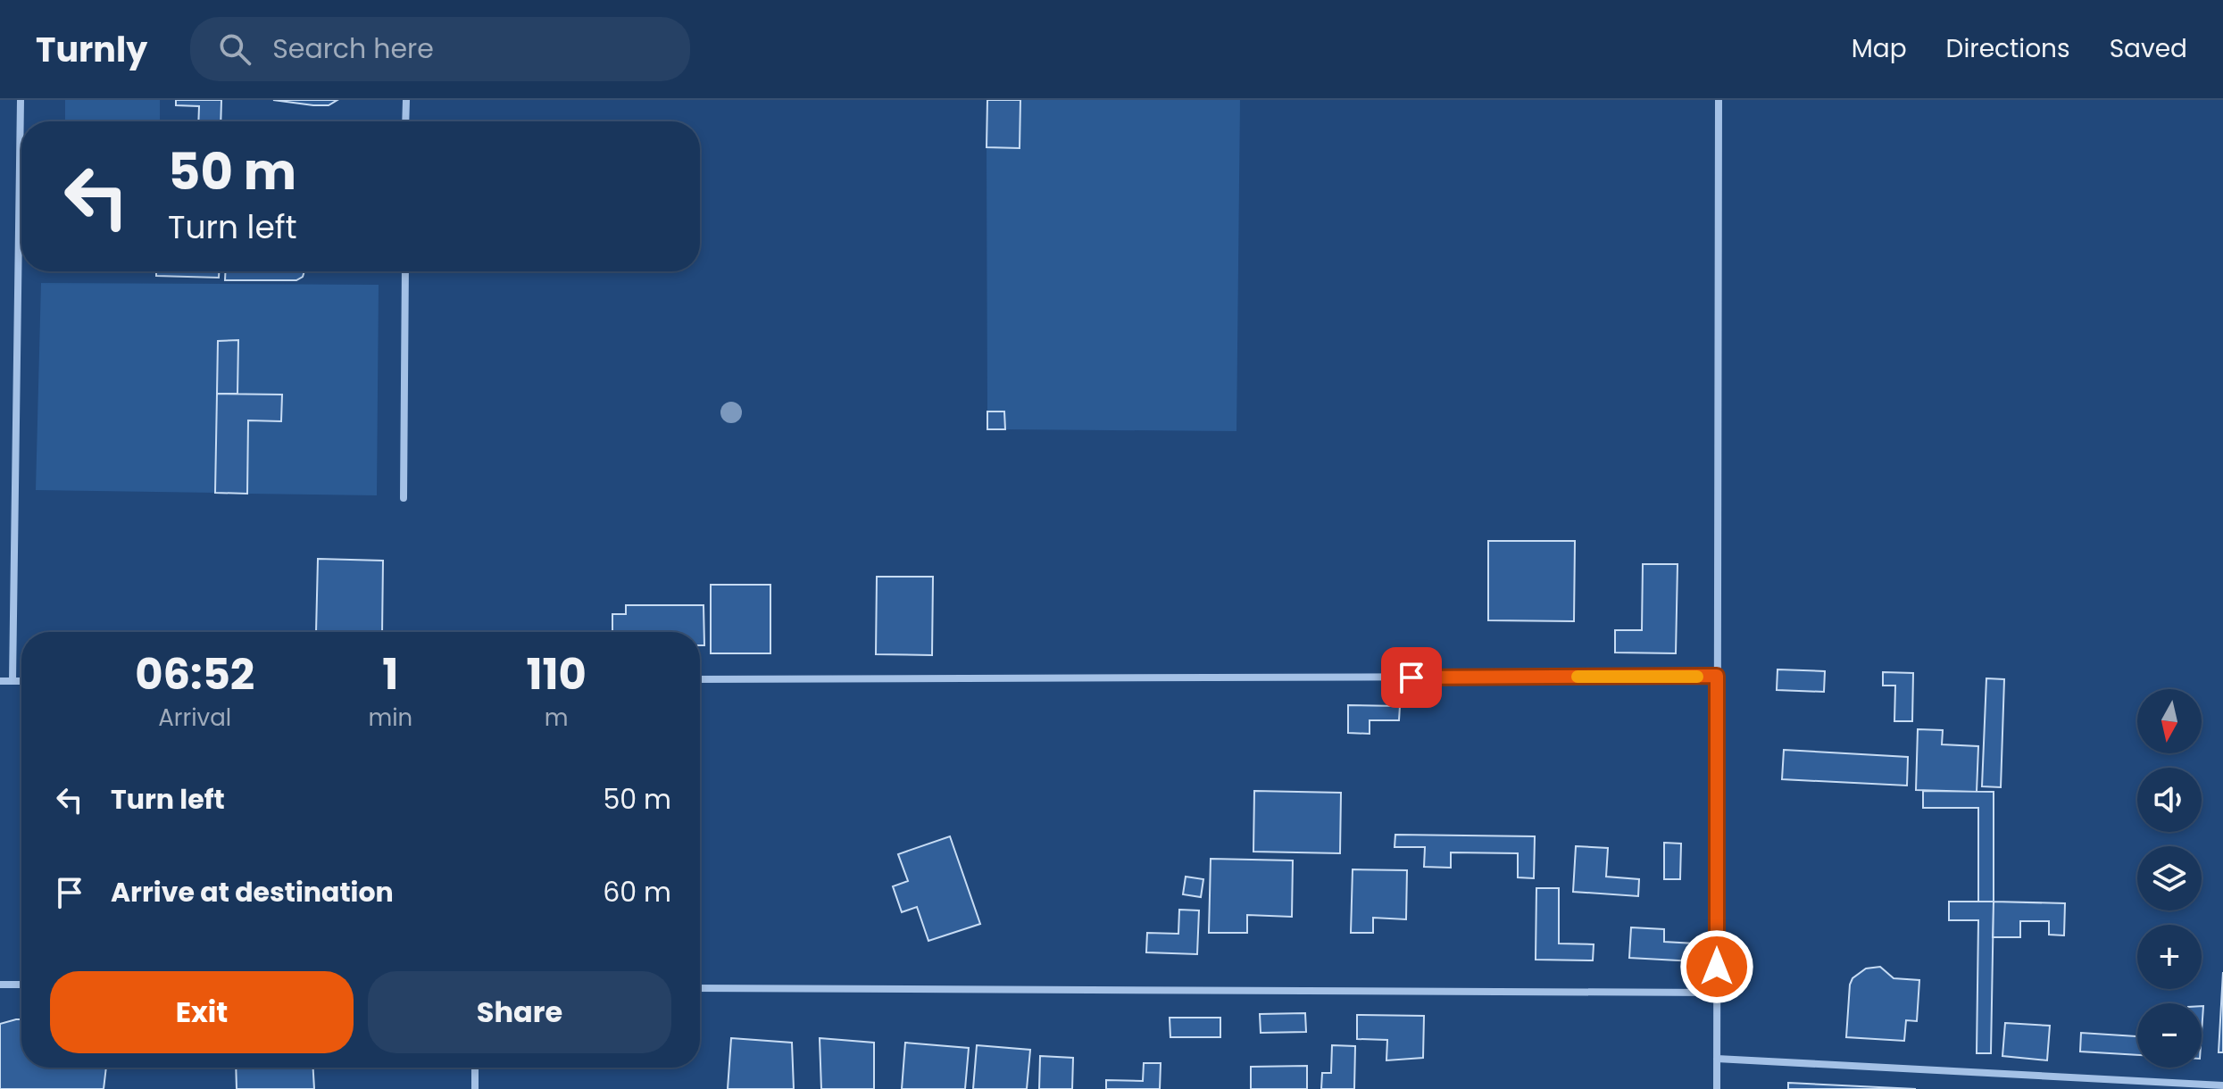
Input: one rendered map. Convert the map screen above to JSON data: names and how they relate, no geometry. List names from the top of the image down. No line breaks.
{"north":"bottom","page":{"header":"Turnly","search":"Search here","nav":["Map","Directions","Saved"],"turn":["50 m","Turn left"],"eta":["06:52","Arrival","1","min","110","m"],"map_buttons":["+","−"],"list":[{"name":"Turn left","value":"50 m"},{"name":"Arrive at destination","value":"60 m"}],"buttons":["Exit","Share"]}}
